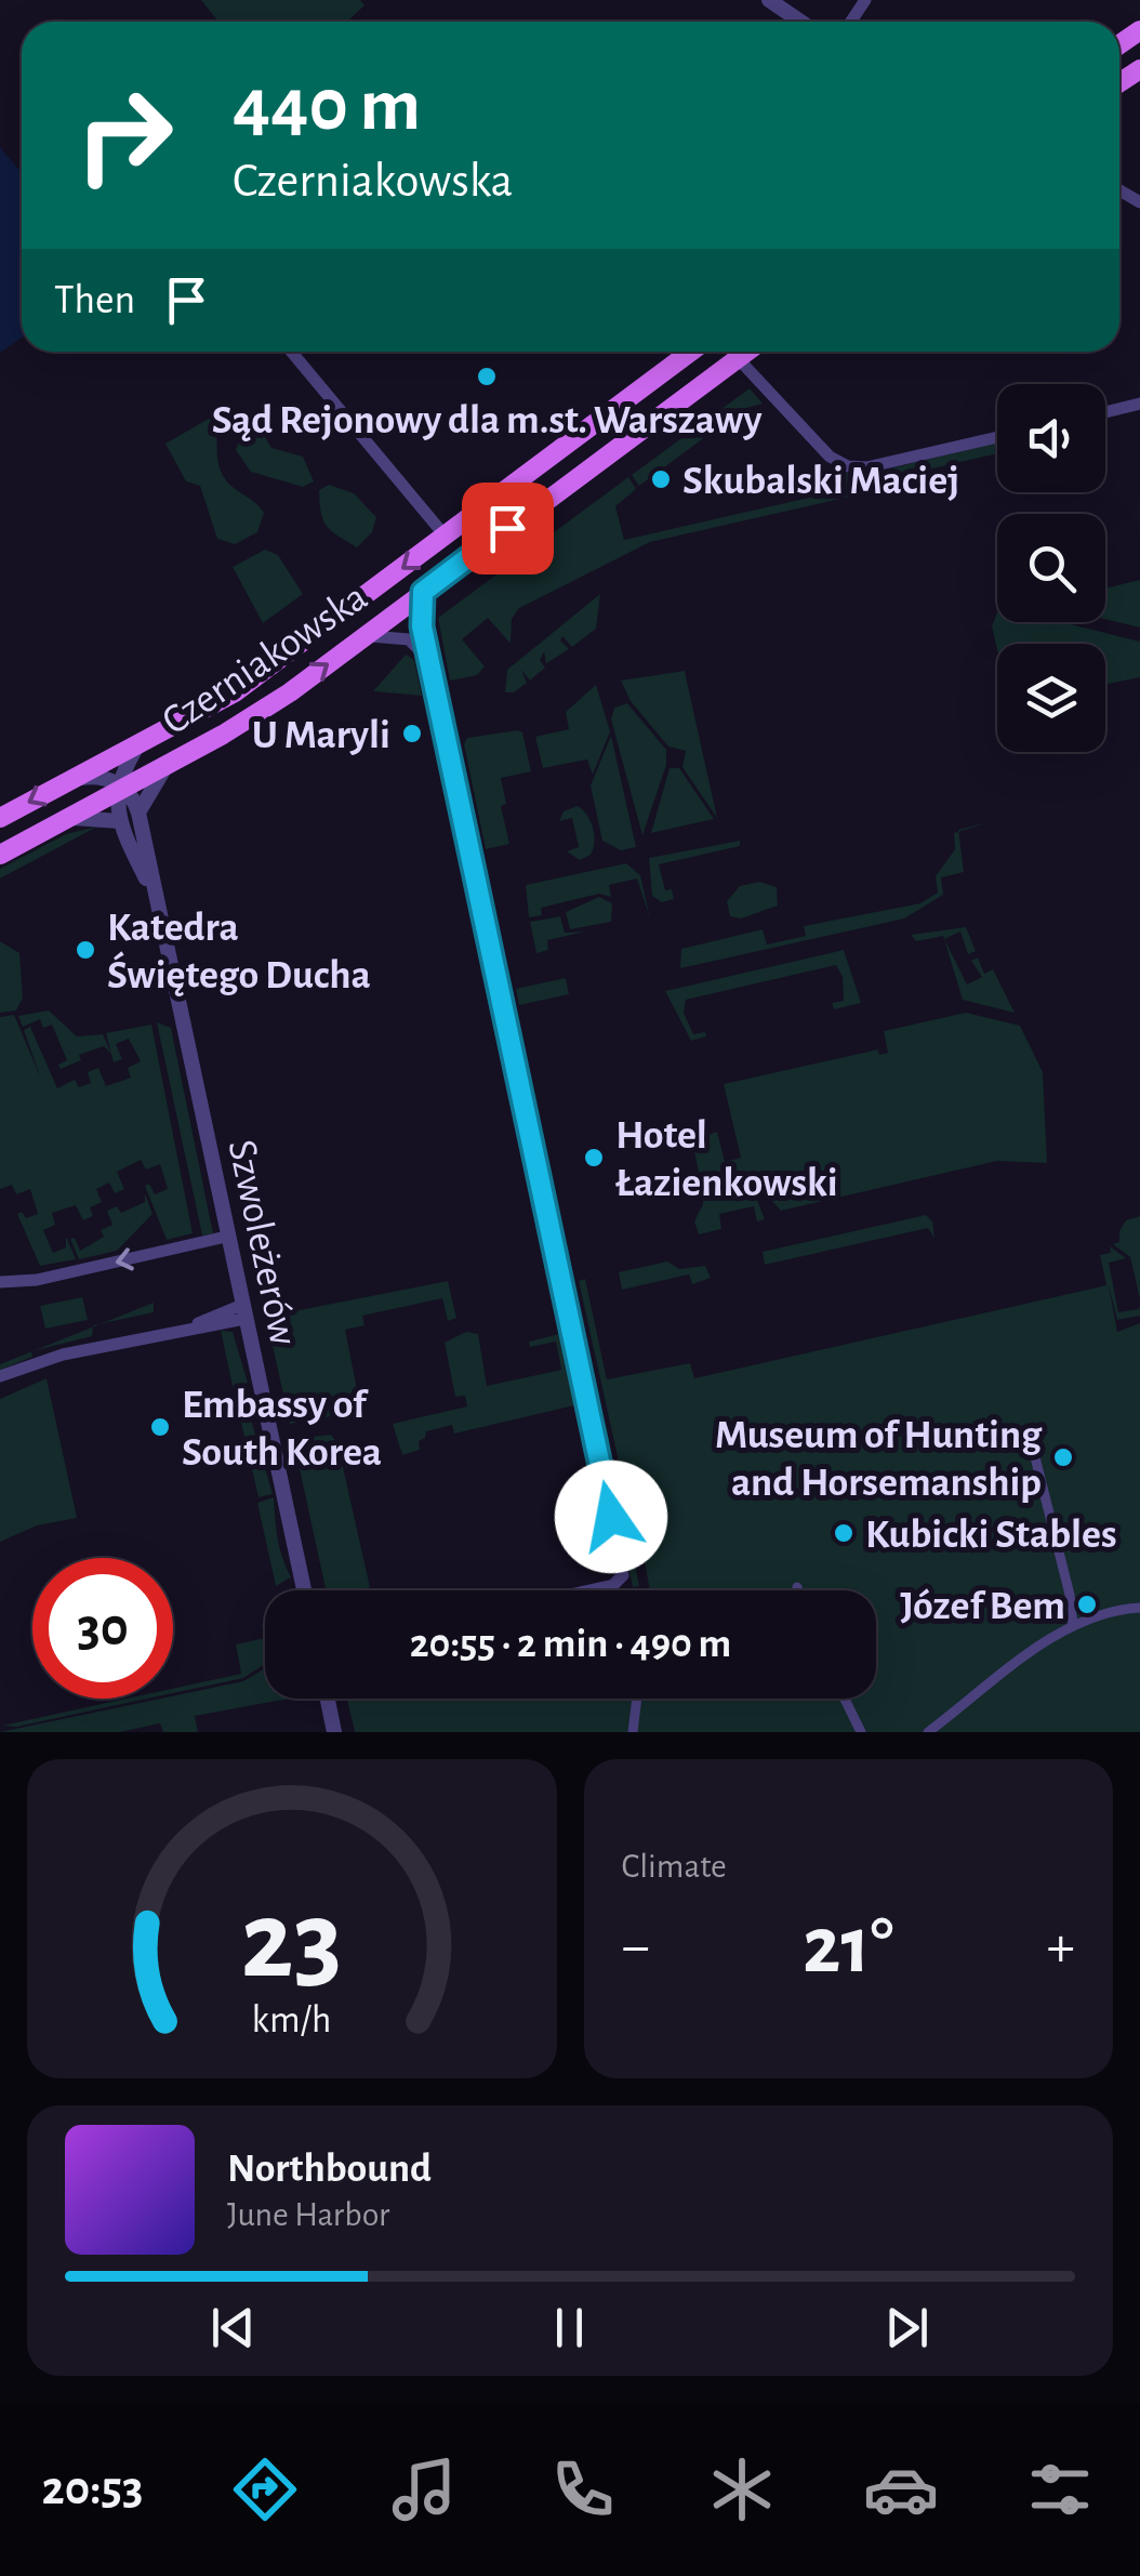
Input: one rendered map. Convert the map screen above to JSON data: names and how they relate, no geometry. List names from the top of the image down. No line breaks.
{"streets":{"main road":["Czerniakowska"],"street":["Szwoleżerów"]},"crossings":[["Czerniakowska","Szwoleżerów"]],"places":["Sąd Rejonowy dla m.st. Warszawy","Skubalski Maciej","U Maryli","Katedra Świętego Ducha","Hotel Łazienkowski","Embassy of South Korea","Museum of Hunting and Horsemanship","Kubicki Stables","Józef Bem"],"page":{"turn":["440 m","Czerniakowska"],"then":"Then","limit":"30","trip":"20:55 · 2 min · 490 m","tile":"Climate","heat":["−","21°","+"],"song":["Northbound","June Harbor"],"tabs":"20:53","gauge":["23","km/h"]}}
